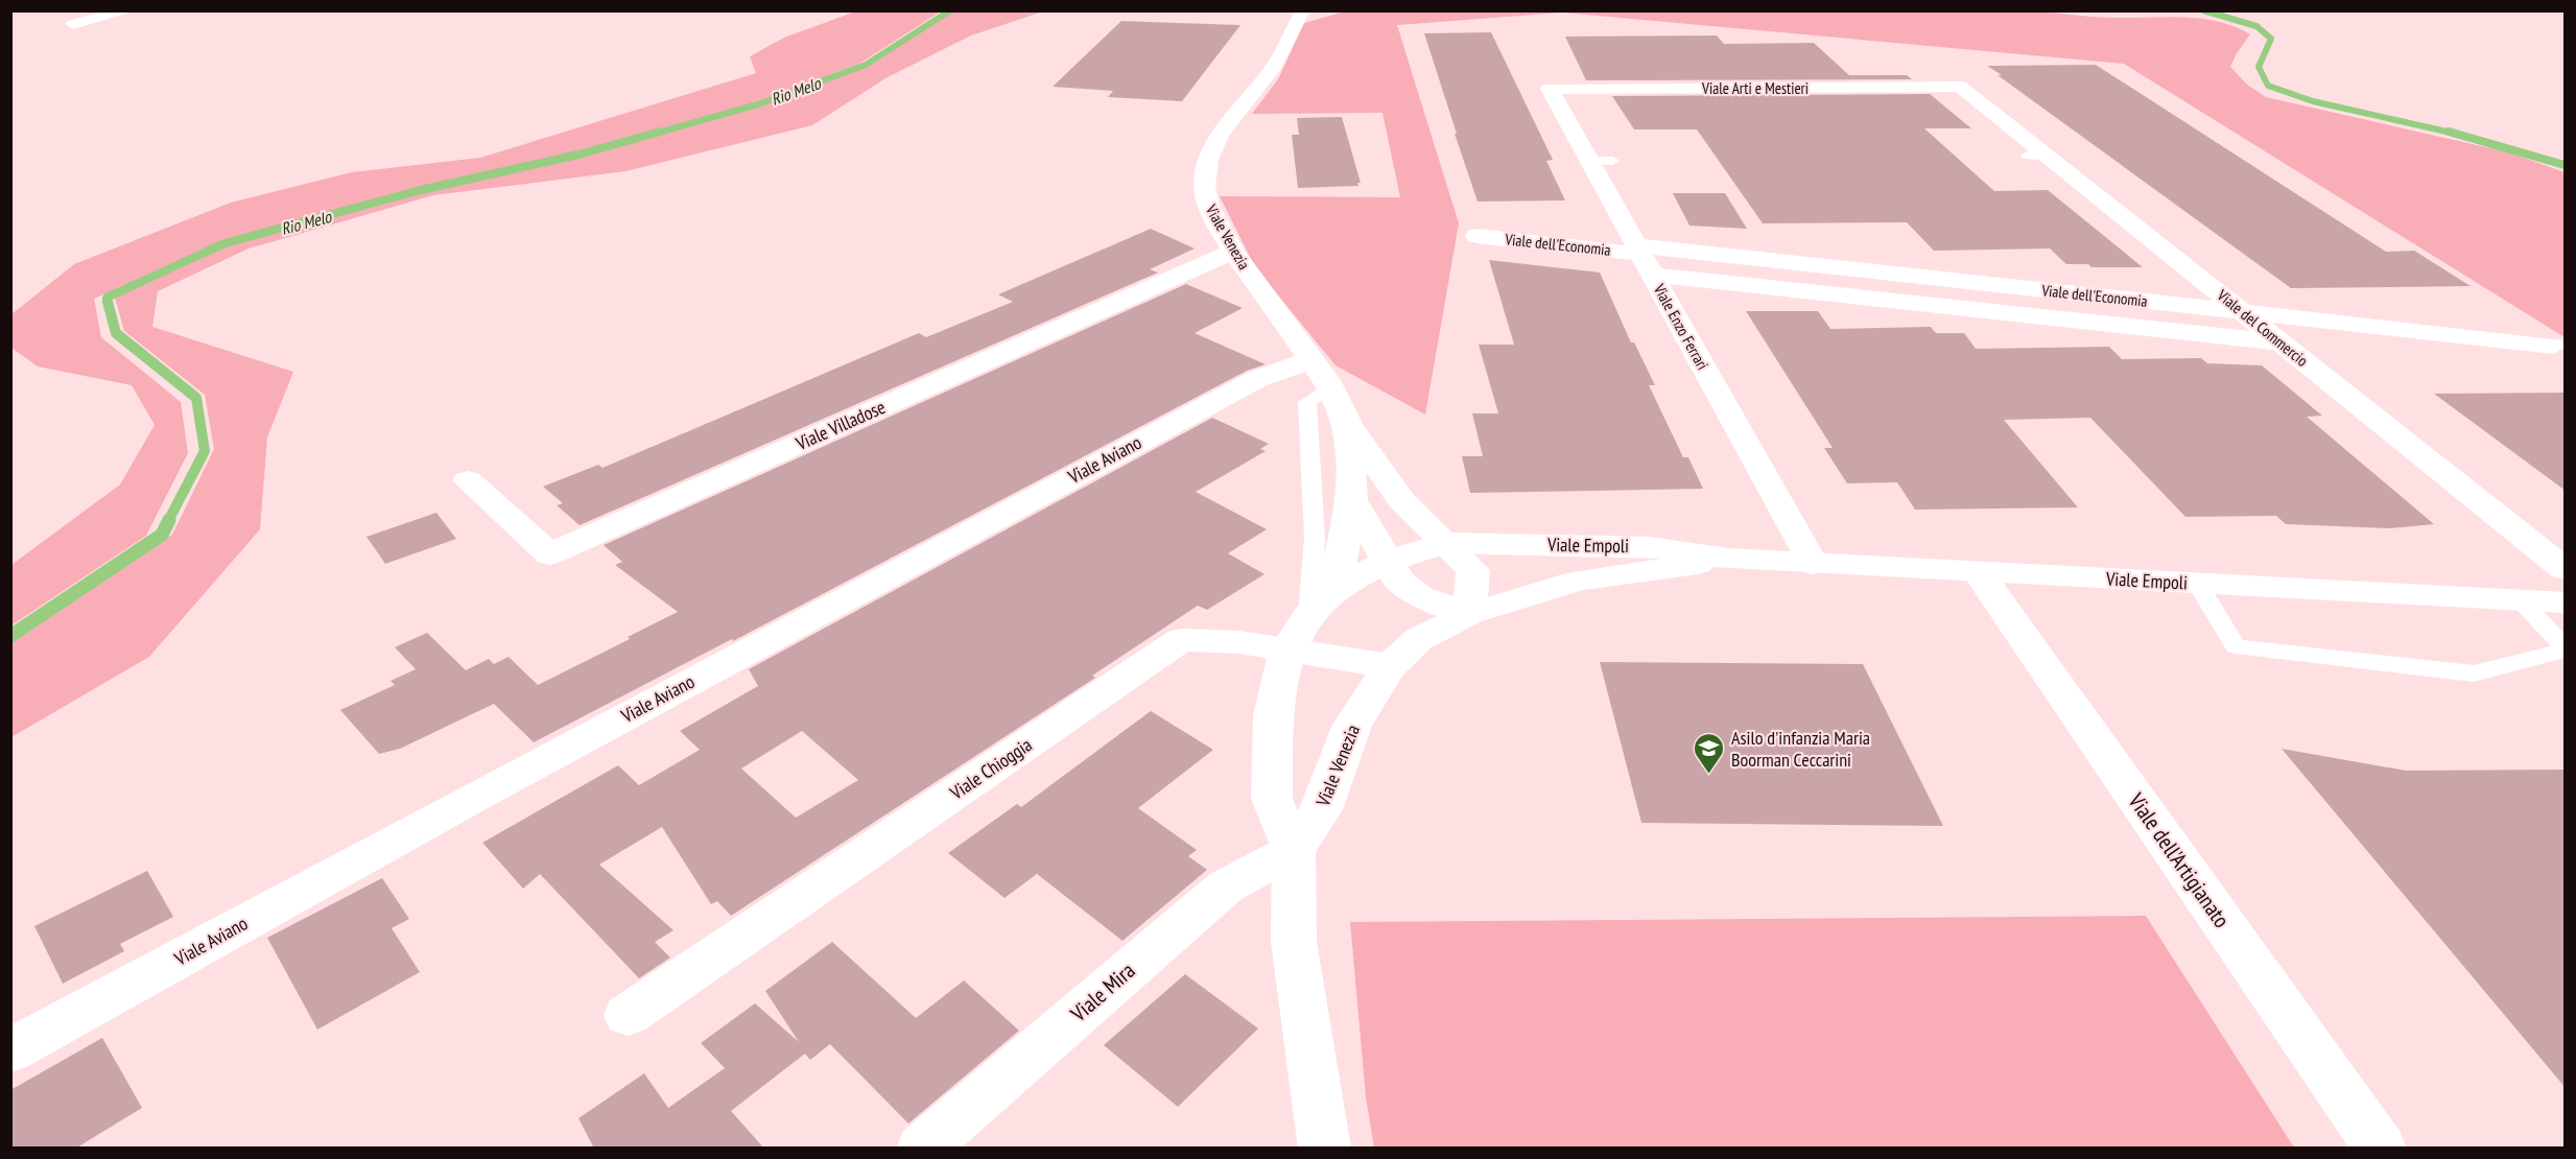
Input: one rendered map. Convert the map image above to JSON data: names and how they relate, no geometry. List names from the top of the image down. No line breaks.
{"streets":{"street":["Viale Arti e Mestieri","Viale Venezia","Viale dell'Economia","Viale Enzo Ferrari","Viale del Commercio","Viale Villadose","Viale Aviano","Viale Empoli","Viale Chioggia","Viale dell'Artigianato","Viale Mira"]},"crossings":[["Viale Arti e Mestieri","Viale Enzo Ferrari"],["Viale Arti e Mestieri","Viale del Commercio"],["Viale Venezia","Viale Villadose"],["Viale Venezia","Viale Aviano"],["Viale Venezia","Viale Empoli"],["Viale Venezia","Viale Chioggia"],["Viale Venezia","Viale Mira"],["Viale dell'Economia","Viale Enzo Ferrari"],["Viale dell'Economia","Viale del Commercio"],["Viale Enzo Ferrari","Viale Empoli"],["Viale Empoli","Viale dell'Artigianato"]],"water":["Rio Melo"],"places":{"school or university":["Asilo d'infanzia Maria Boorman Ceccarini"]}}
